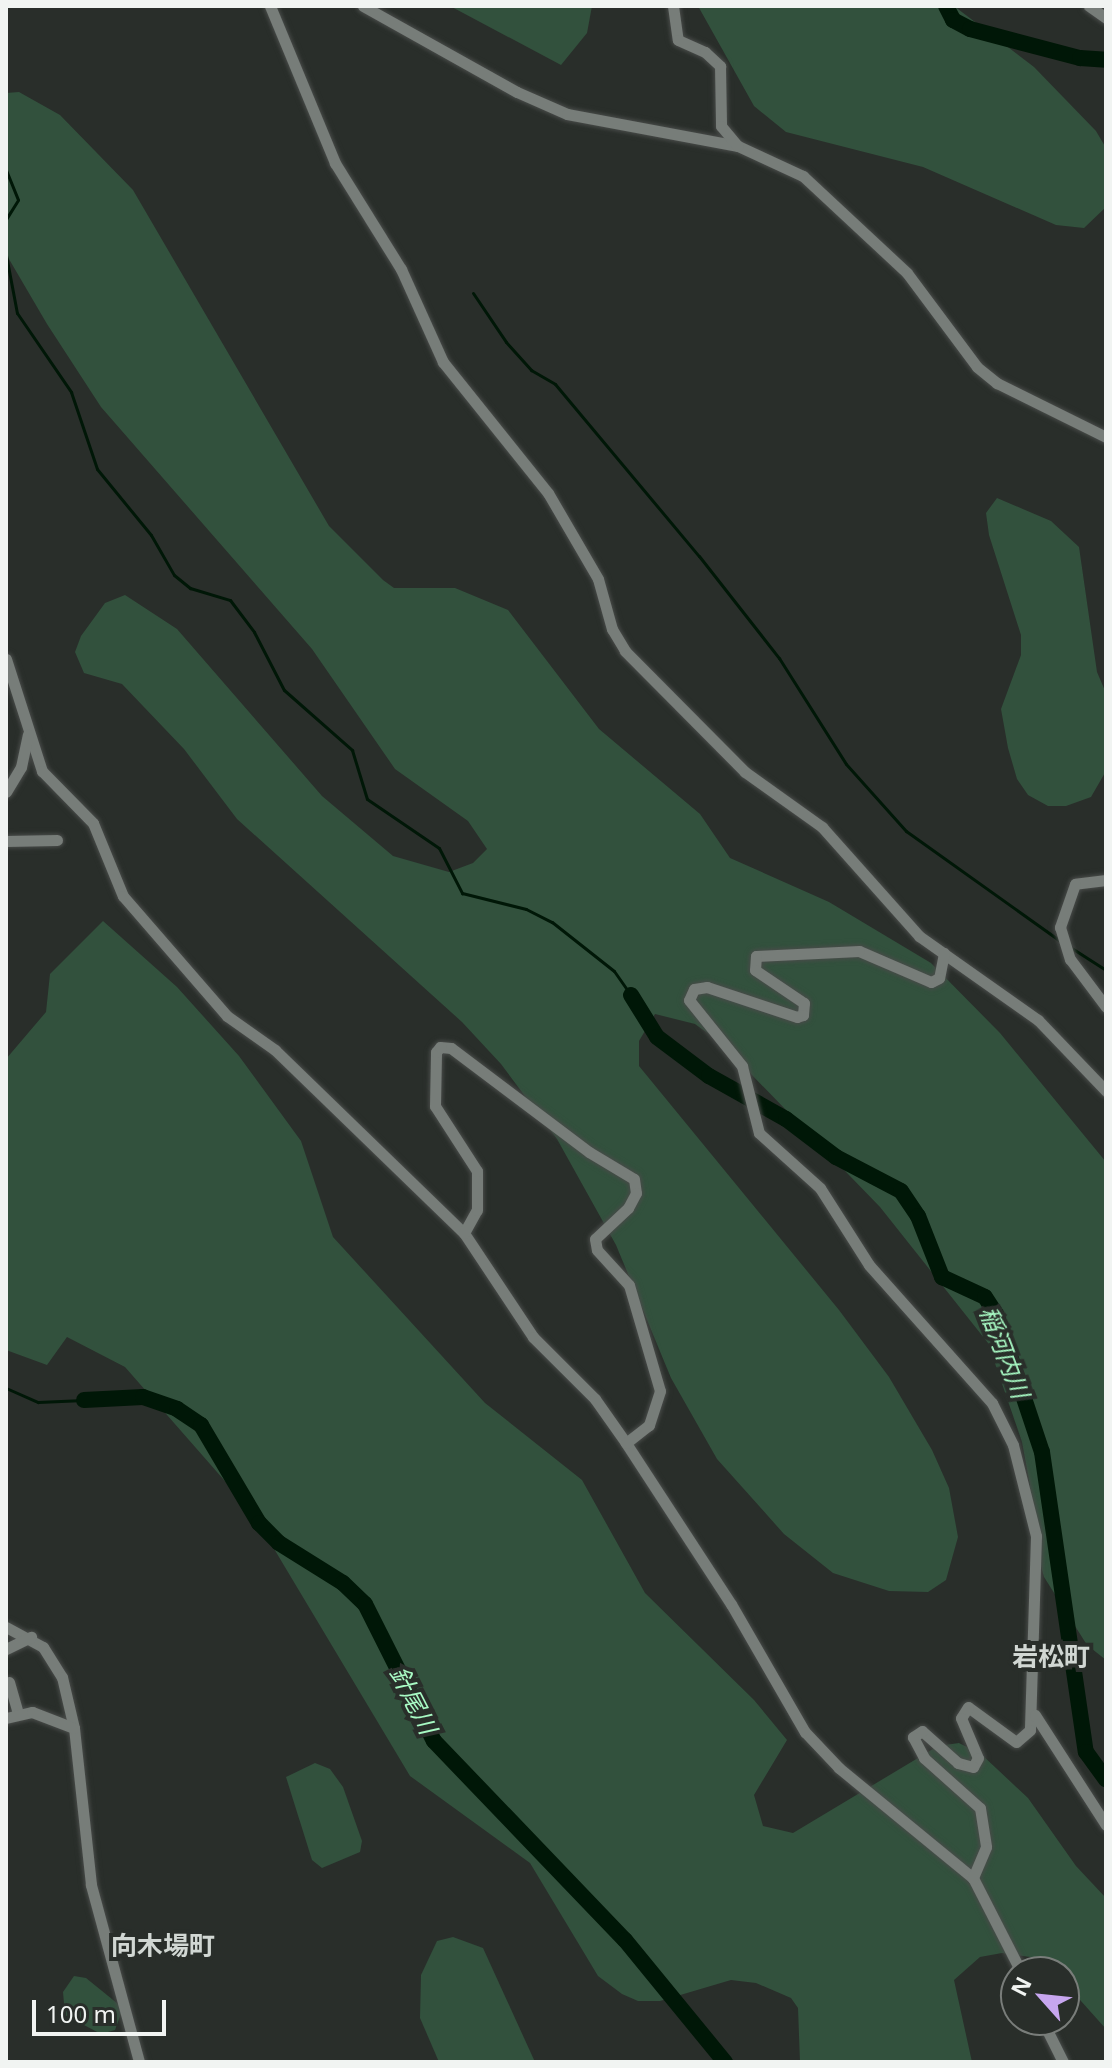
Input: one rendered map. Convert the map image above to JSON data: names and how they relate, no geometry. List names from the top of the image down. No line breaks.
{"districts":["岩松町","向木場町"],"water":["稲河内川","針尾川"],"scale_bar":"100 m","north":"top left"}
